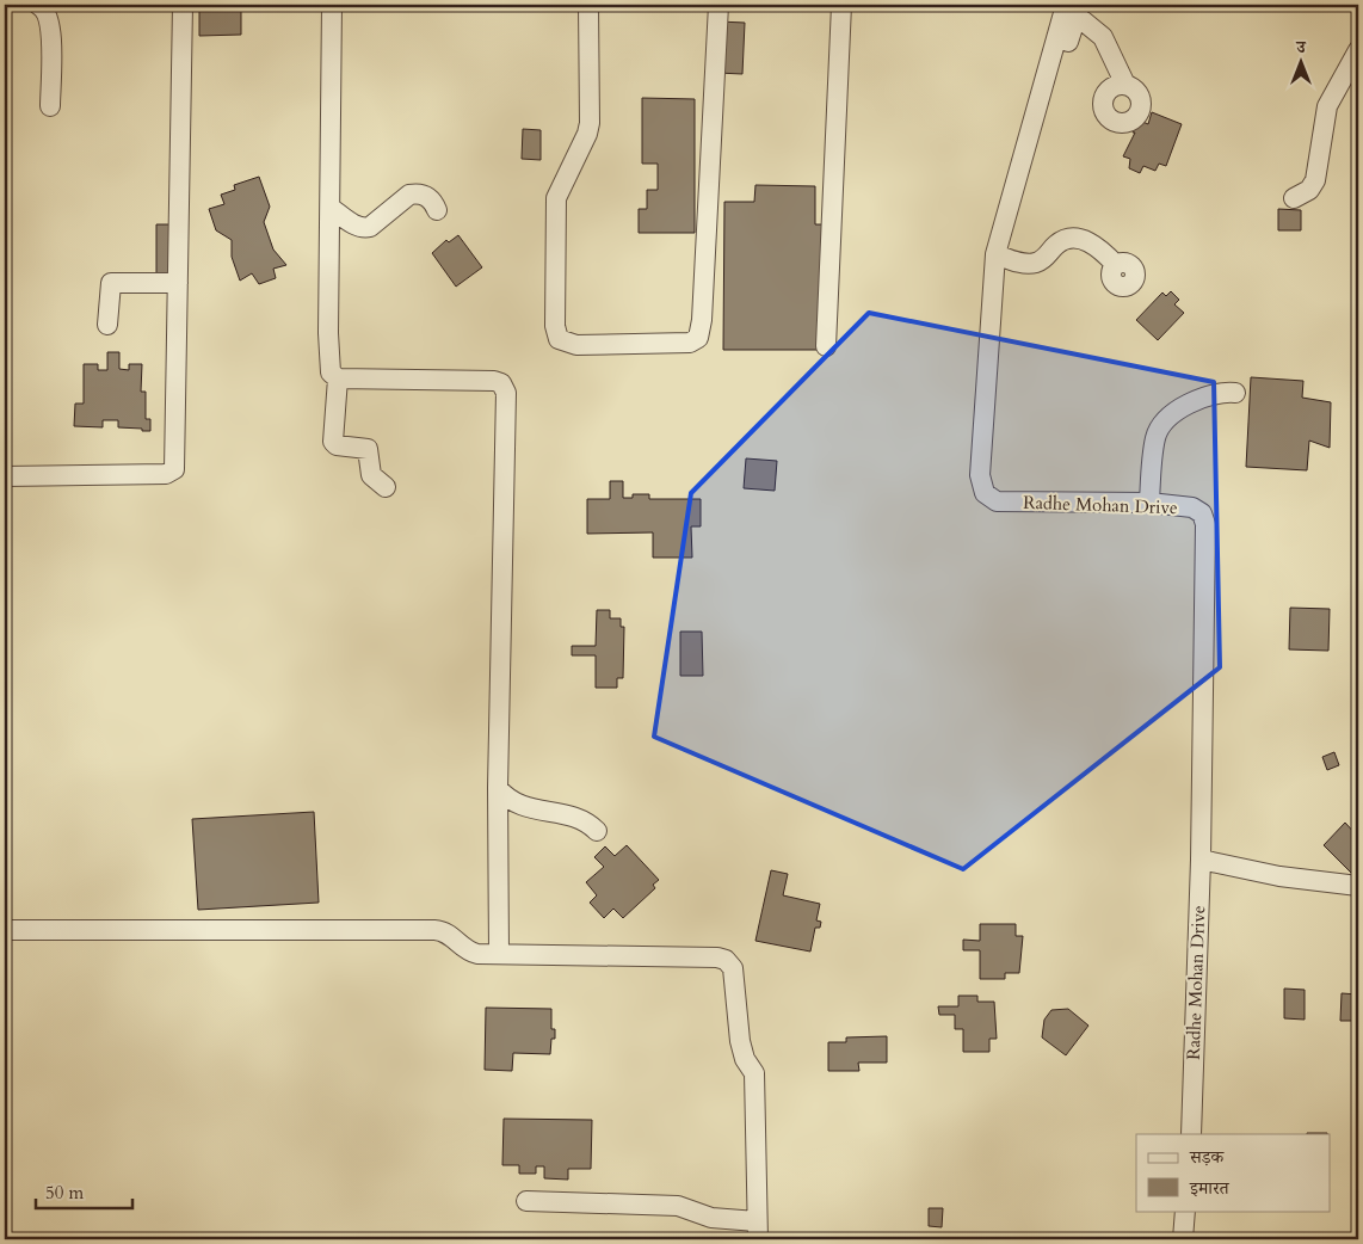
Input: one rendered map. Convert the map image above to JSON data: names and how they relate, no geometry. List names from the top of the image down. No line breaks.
{"streets":{"street":["Radhe Mohan Drive"]},"legend":["सड़क","इमारत"],"scale_bar":"50 m","north":"top"}
